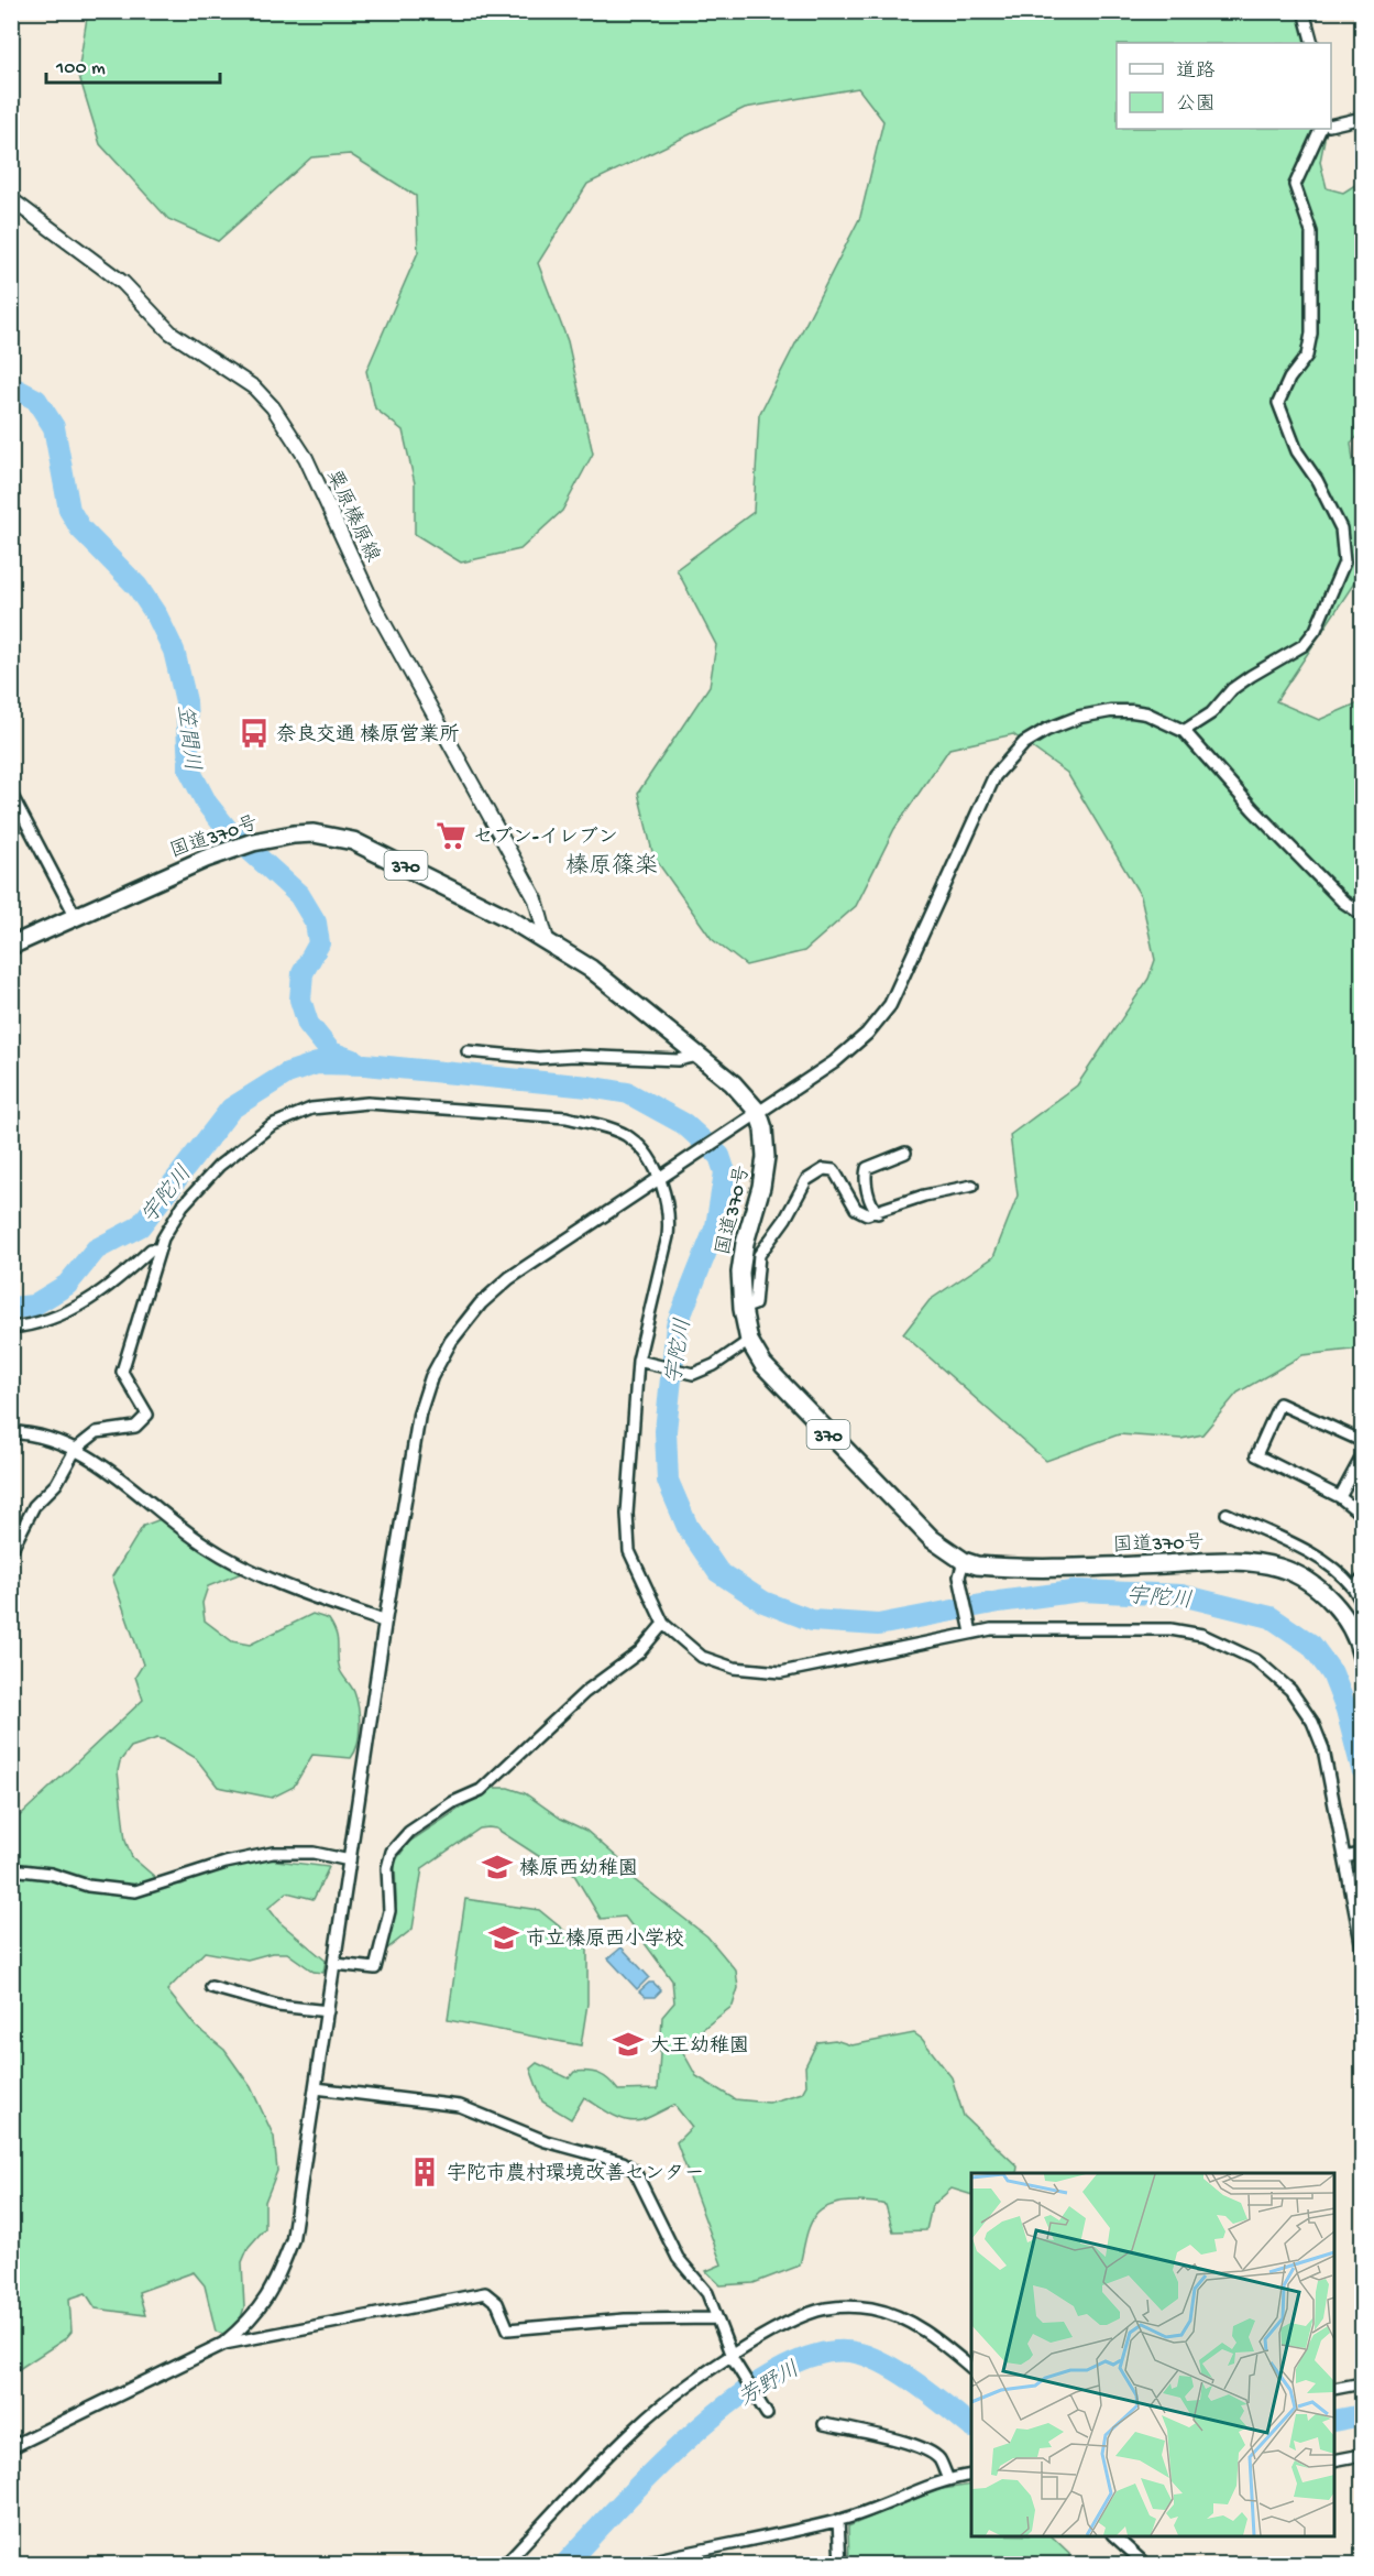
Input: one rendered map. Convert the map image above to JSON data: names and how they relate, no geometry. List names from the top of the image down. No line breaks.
{"streets":{"highway":["国道370号","370"],"main road":["粟原榛原線"]},"crossings":[["粟原榛原線","国道370号"]],"districts":["榛原篠楽"],"water":["笠間川","宇陀川","芳野川"],"places":{"bus stop":["奈良交通 榛原営業所"],"supermarket":["セブン-イレブン"],"school or university":["榛原西幼稚園","市立榛原西小学校","大王幼稚園"],"building":["宇陀市農村環境改善センター"]},"legend":["道路","公園"],"scale_bar":"100 m"}
